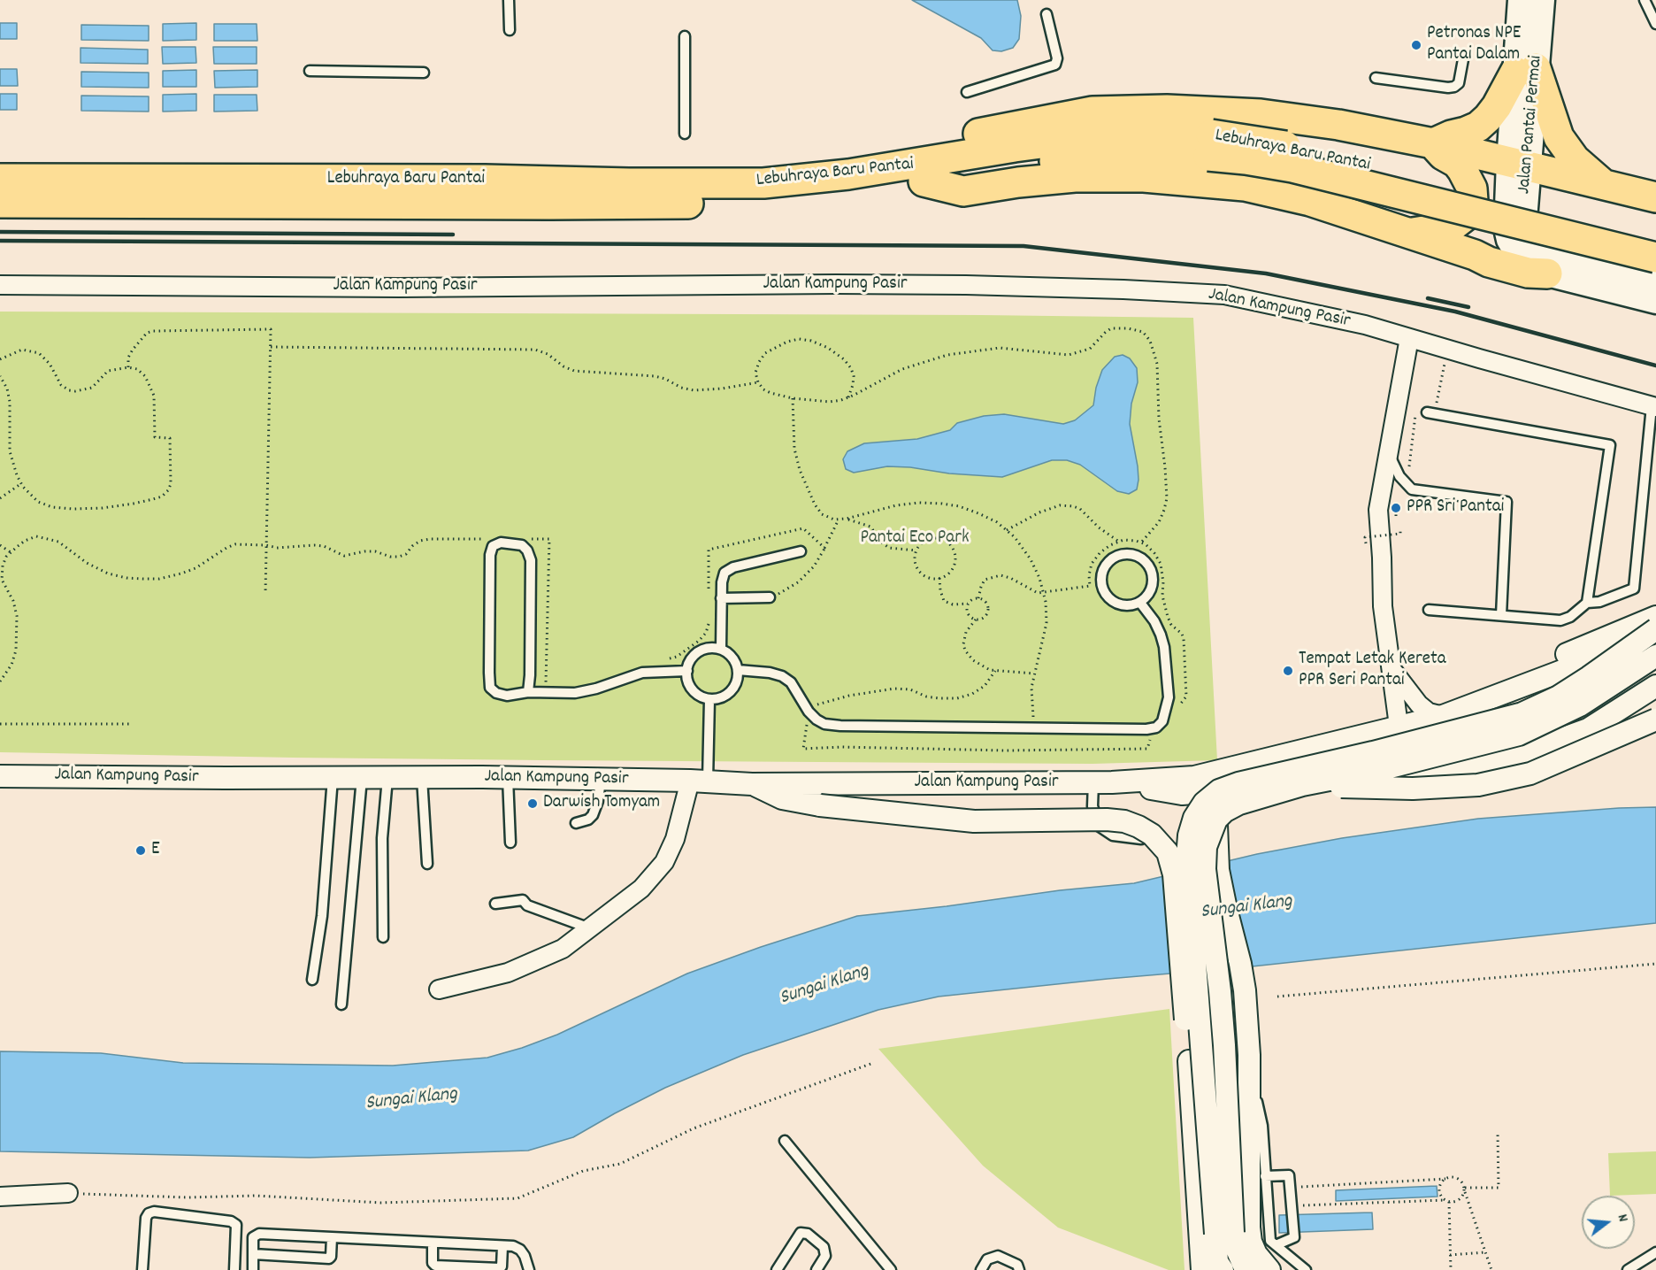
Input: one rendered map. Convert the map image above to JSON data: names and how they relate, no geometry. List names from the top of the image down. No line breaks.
{"streets":{"highway":["Lebuhraya Baru Pantai"],"main road":["Jalan Pantai Permai"],"street":["Jalan Kampung Pasir"]},"water":["Sungai Klang"],"parks":["Pantai Eco Park"],"places":["Petronas NPE Pantai Dalam","PPR Sri Pantai","Tempat Letak Kereta PPR Seri Pantai","Darwish Tomyam","E"],"north":"right"}
